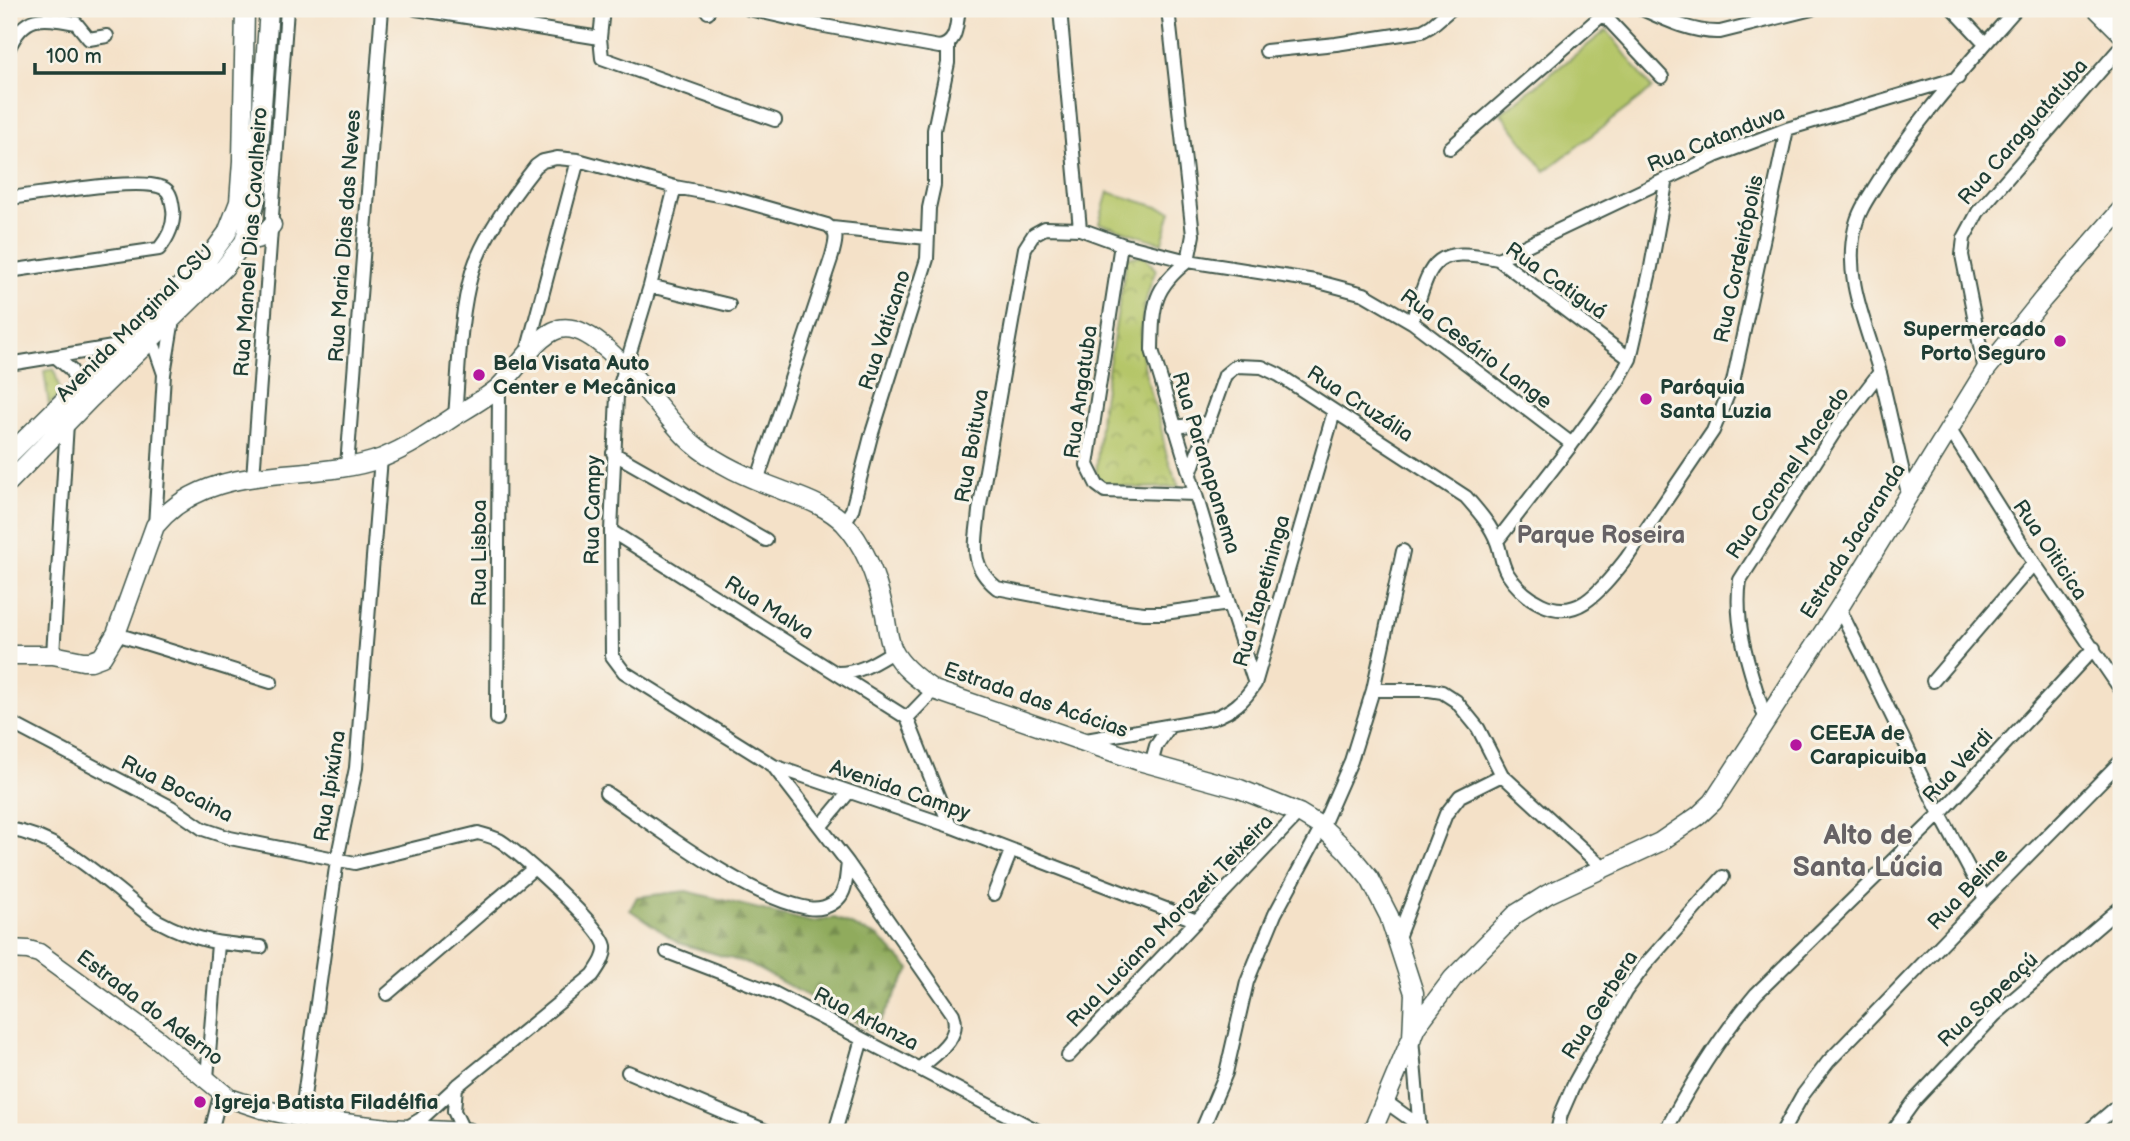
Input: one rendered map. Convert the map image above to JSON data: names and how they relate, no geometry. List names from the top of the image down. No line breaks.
{"streets":{"main road":["Avenida Marginal CSU","Estrada Jacaranda","Estrada das Acácias","Estrada do Aderno"],"street":["Rua Caraguatatuba","Rua Catanduva","Rua Maria Dias das Neves","Rua Manoel Dias Cavalheiro","Rua Cordeirópolis","Rua Catiguá","Rua Vaticano","Rua Cesário Lange","Rua Angatuba","Rua Cruzália","Rua Boituva","Rua Paranapanema","Rua Coronel Macedo","Rua Campy","Rua Oiticica","Rua Lisboa","Rua Itapetininga","Rua Malva","Rua Verdi","Rua Ipixúna","Rua Bocaina","Avenida Campy","Rua Beline","Rua Luciano Morozeti Teixeira","Rua Sapeaçú","Rua Gerbera","Rua Arlanza"]},"crossings":[["Rua Caraguatatuba","Estrada Jacaranda"],["Rua Catanduva","Rua Cordeirópolis"],["Rua Catanduva","Rua Catiguá"],["Rua Maria Dias das Neves","Estrada das Acácias"],["Rua Manoel Dias Cavalheiro","Estrada das Acácias"],["Rua Cordeirópolis","Rua Cruzália"],["Rua Catiguá","Rua Cesário Lange"],["Rua Vaticano","Estrada das Acácias"],["Rua Cesário Lange","Rua Boituva"],["Rua Cesário Lange","Rua Paranapanema"],["Rua Angatuba","Rua Boituva"],["Rua Angatuba","Rua Paranapanema"],["Rua Cruzália","Rua Paranapanema"],["Rua Cruzália","Rua Itapetininga"],["Rua Boituva","Rua Paranapanema"],["Rua Paranapanema","Rua Itapetininga"],["Rua Coronel Macedo","Estrada Jacaranda"],["Rua Campy","Rua Malva"],["Rua Campy","Estrada das Acácias"],["Rua Campy","Avenida Campy"],["Estrada Jacaranda","Rua Oiticica"],["Estrada Jacaranda","Estrada das Acácias"],["Rua Oiticica","Rua Verdi"],["Rua Lisboa","Estrada das Acácias"],["Rua Itapetininga","Estrada das Acácias"],["Estrada das Acácias","Rua Ipixúna"],["Estrada das Acácias","Rua Luciano Morozeti Teixeira"],["Rua Ipixúna","Rua Bocaina"],["Rua Ipixúna","Estrada do Aderno"],["Avenida Campy","Rua Luciano Morozeti Teixeira"]],"districts":["Parque Roseira","Alto de Santa Lúcia"],"places":["Supermercado Porto Seguro","Bela Visata Auto Center e Mecânica","Paróquia Santa Luzia","CEEJA de Carapicuiba","Igreja Batista Filadélfia"],"scale_bar":"100 m"}
